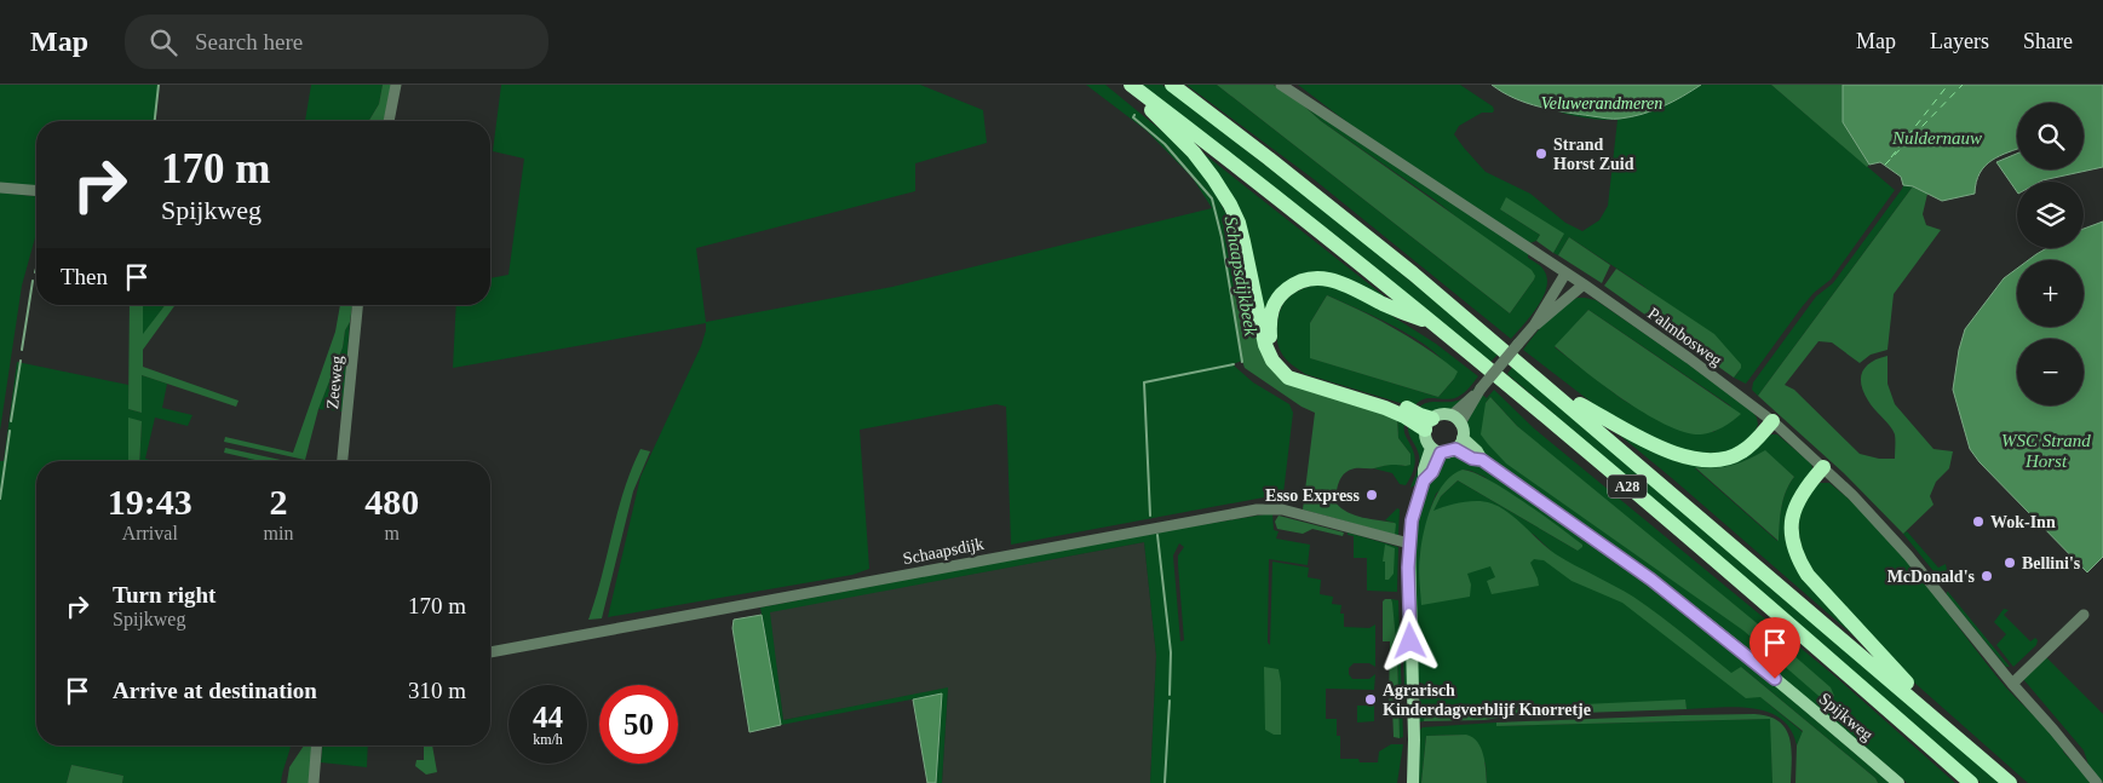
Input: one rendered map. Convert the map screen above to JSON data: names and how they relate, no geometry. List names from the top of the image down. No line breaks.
{"streets":{"highway":["A28"],"main road":["Spijkweg"],"street":["Palmbosweg","Zeeweg","Schaapsdijk"]},"crossings":[["Palmbosweg","A28"],["A28","Spijkweg"]],"water":["Nuldernauw","Schaapsdijkbeek","WSC Strand Horst"],"parks":["Veluwerandmeren"],"places":["Strand Horst Zuid","Esso Express","Wok-Inn","Bellini's","McDonald's","Agrarisch Kinderdagverblijf Knorretje"],"page":{"header":"Map","search":"Search here","nav":["Map","Layers","Share"],"map_buttons":["+","−"],"turn":["170 m","Spijkweg"],"then":"Then","eta":["19:43","Arrival","2","min","480","m"],"list":[{"name":"Turn right","note":"Spijkweg","value":"170 m"},{"name":"Arrive at destination","value":"310 m"}],"speed":"44 km/h","limit":"50"}}
